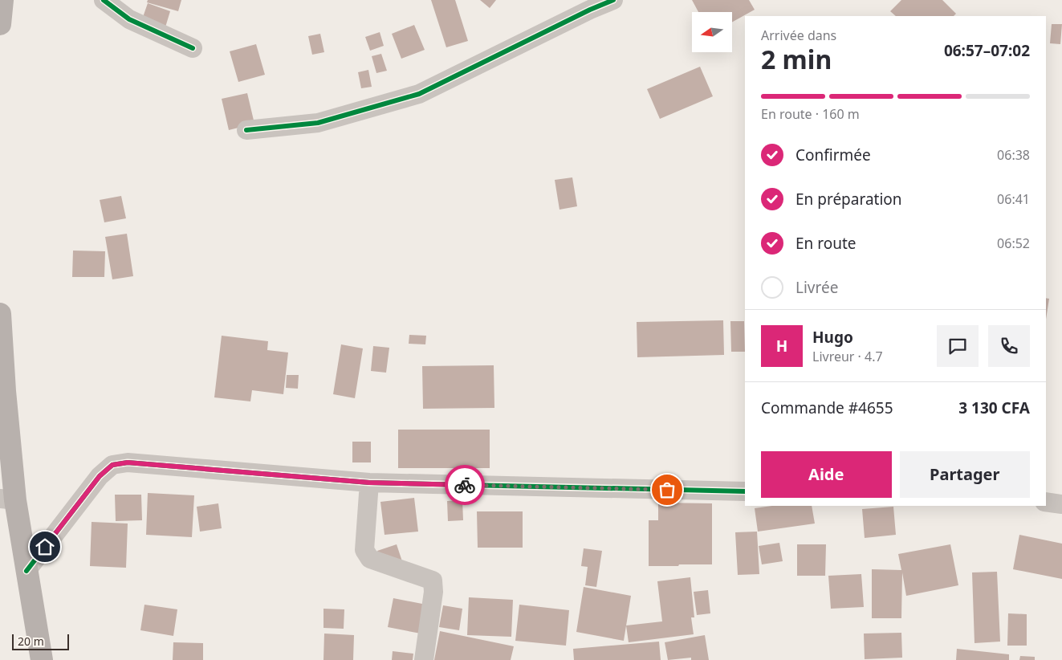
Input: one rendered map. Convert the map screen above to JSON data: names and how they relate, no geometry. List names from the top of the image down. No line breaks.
{"scale_bar":"20 m","north":"left","page":{"heading":["2 min","Arrivée dans","06:57–07:02"],"panel":["Hugo","Livreur · 4.7","Commande #4655","3 130 CFA"],"bar":"En route · 160 m","list":[["Confirmée","06:38"],["En préparation","06:41"],["En route","06:52"],"Livrée"],"round":"H","buttons":["Aide","Partager"],"scale":"20 m"}}
